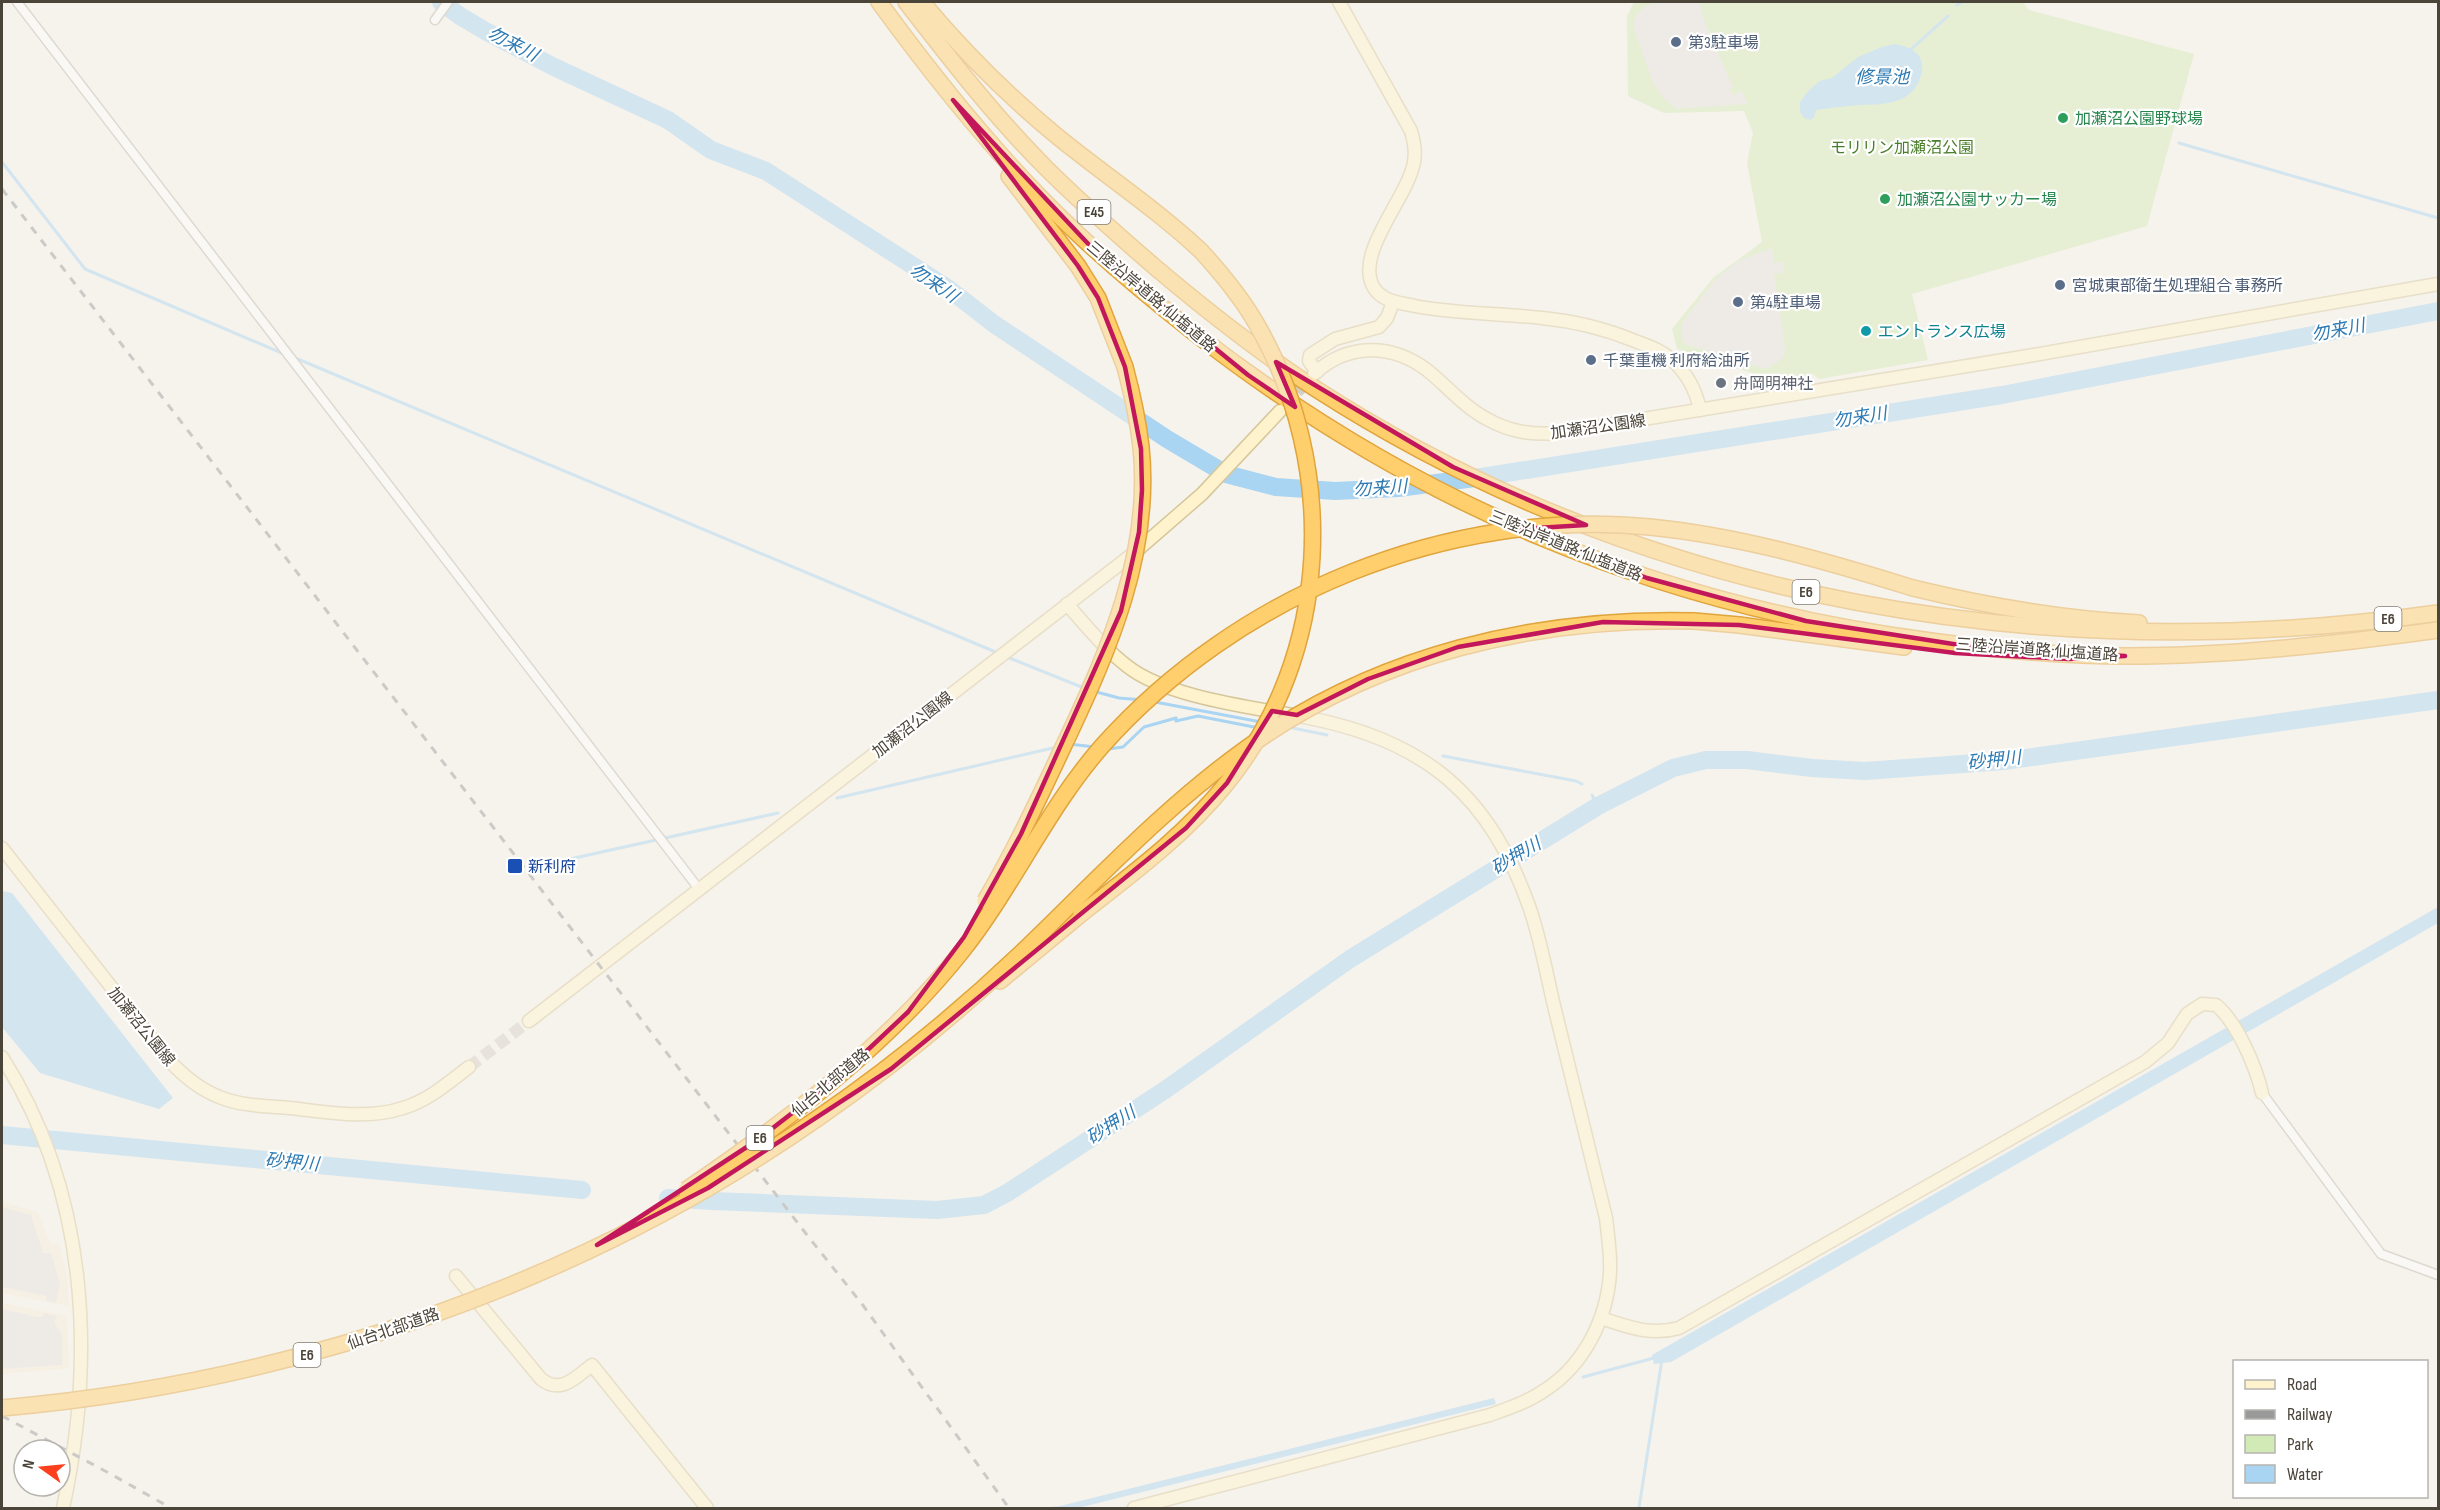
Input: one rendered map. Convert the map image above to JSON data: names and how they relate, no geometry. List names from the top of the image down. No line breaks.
{"streets":{"highway":["E45","三陸沿岸道路;仙塩道路","E6","仙台北部道路"],"street":["加瀬沼公園線"]},"crossings":[["三陸沿岸道路;仙塩道路","加瀬沼公園線"]],"water":["勿来川","修景池","砂押川"],"parks":["モリリン加瀬沼公園"],"places":{"other":["第3駐車場","加瀬沼公園野球場","加瀬沼公園サッカー場","宮城東部衛生処理組合 事務所","第4駐車場","エントランス広場","千葉重機 利府給油所","舟岡明神社"],"transit":["新利府"]},"legend":["Road","Railway","Park","Water"],"north":"left"}
